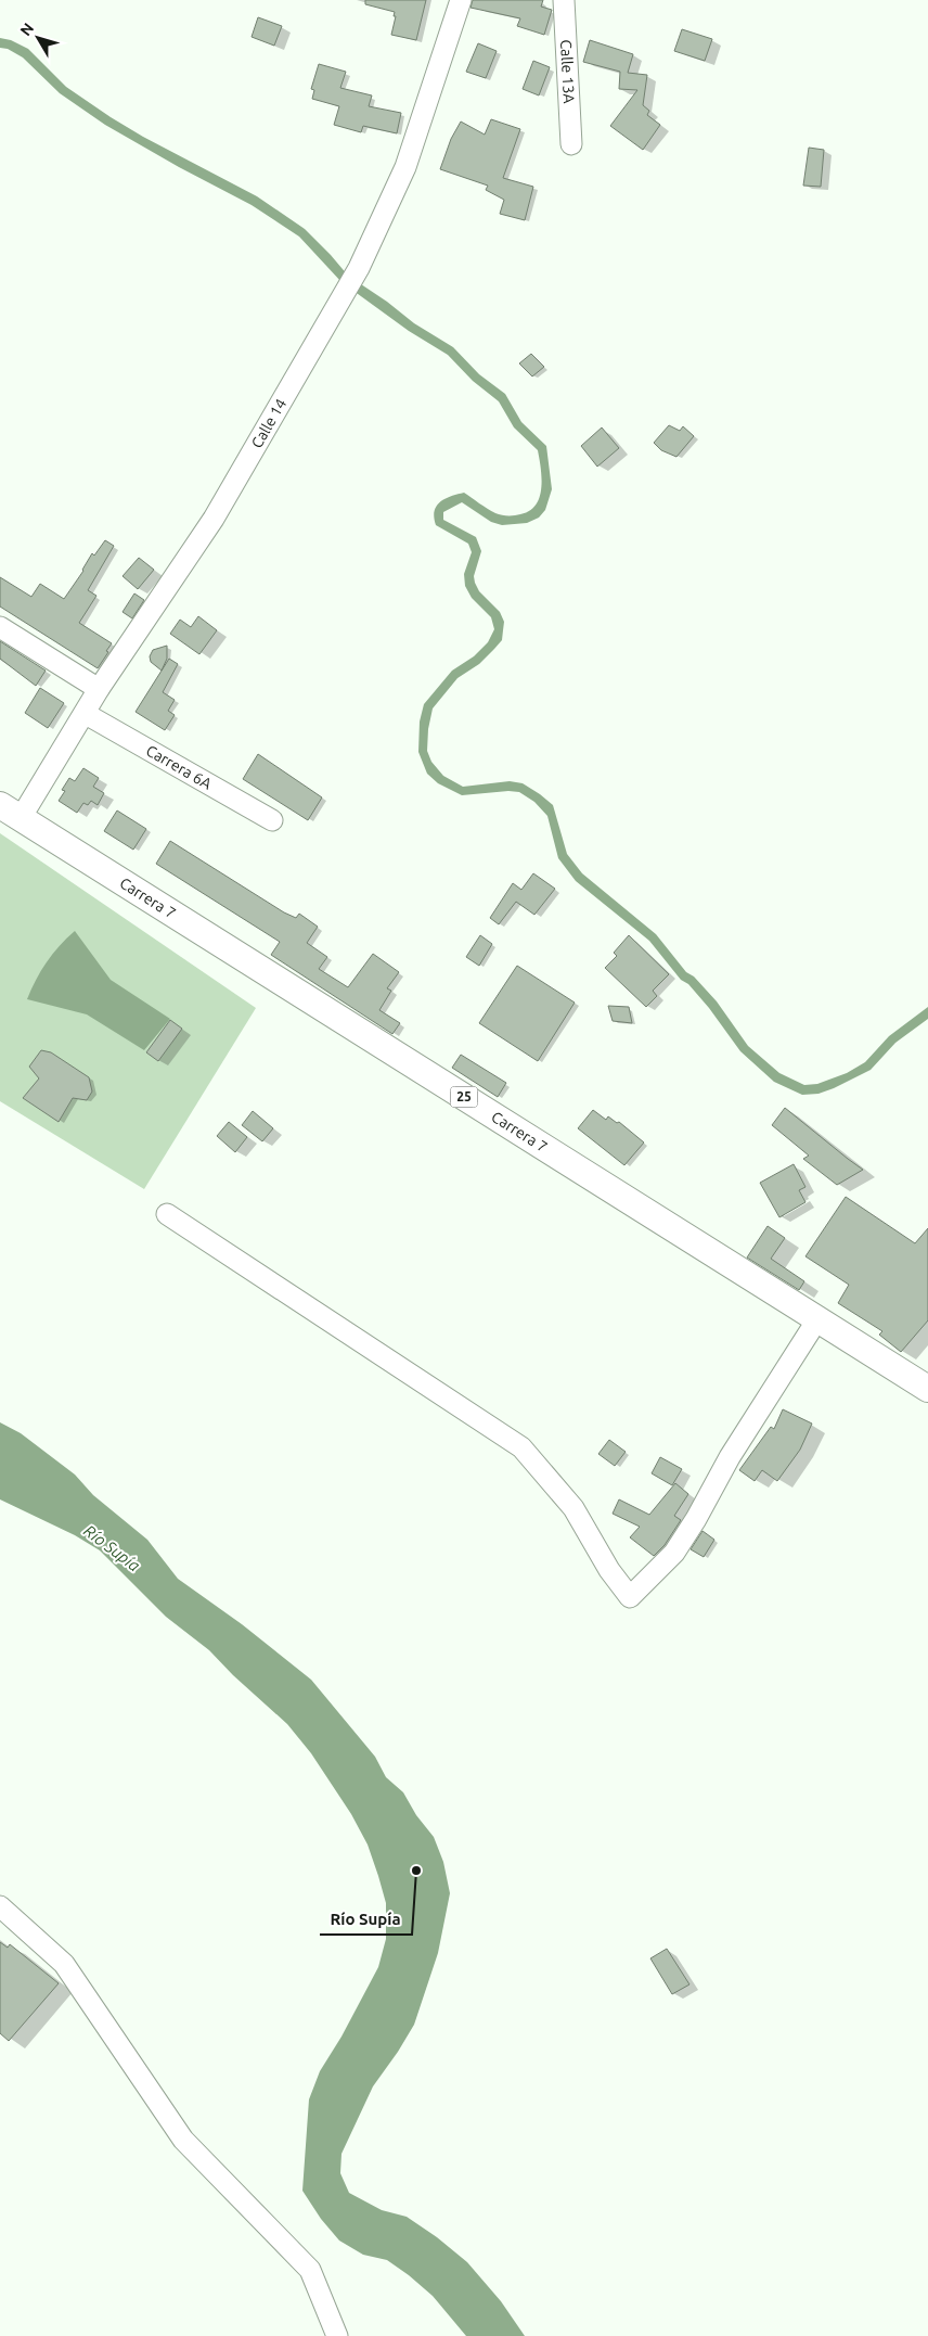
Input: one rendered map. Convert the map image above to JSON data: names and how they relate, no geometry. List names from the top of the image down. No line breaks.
{"streets":{"main road":["Carrera 7","25"],"street":["Calle 13A","Calle 14","Carrera 6A"]},"crossings":[["Calle 14","Carrera 6A"],["Calle 14","Carrera 7"]],"water":["Río Supía"],"places":["Río Supía"],"north":"top left"}
